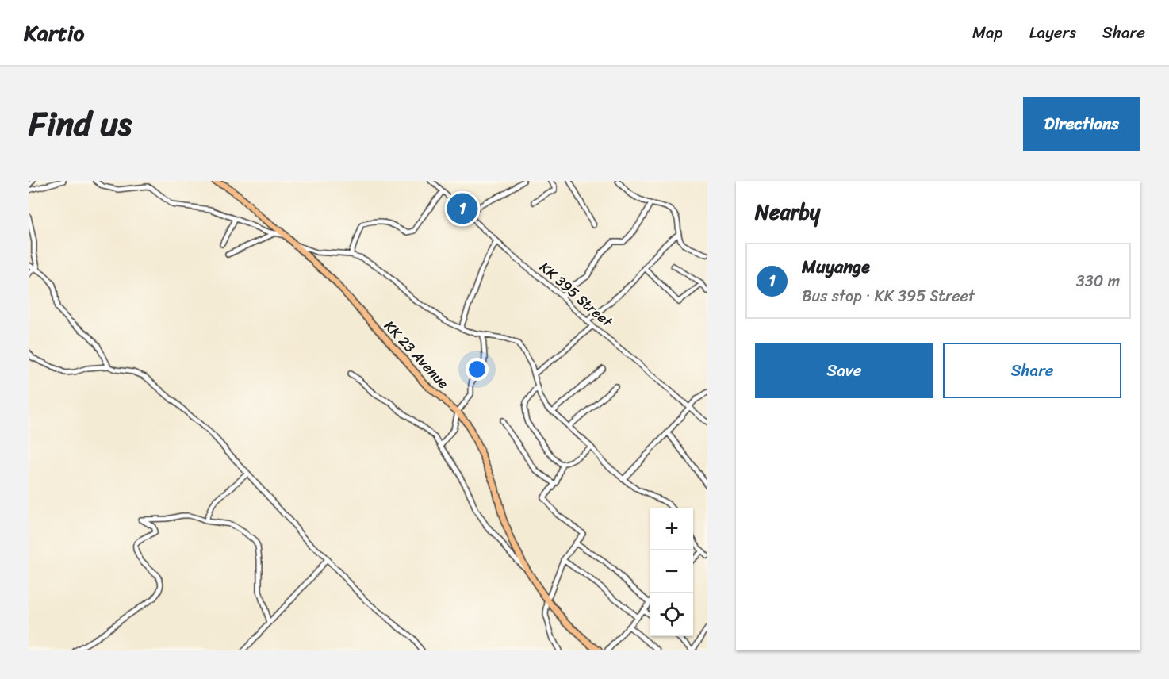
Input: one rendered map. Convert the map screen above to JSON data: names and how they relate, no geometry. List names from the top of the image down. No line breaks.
{"streets":{"main road":["KK 23 Avenue"],"street":["KK 395 Street"]},"page":{"header":"Kartio","nav":["Map","Layers","Share"],"title":"Find us","buttons":["Directions",["Save","Share"]],"heading":"Nearby","pins":"1","list":[{"mark":"1","name":"Muyange","note":"Bus stop · KK 395 Street","value":"330 m"}],"map_buttons":["+","−"]}}
